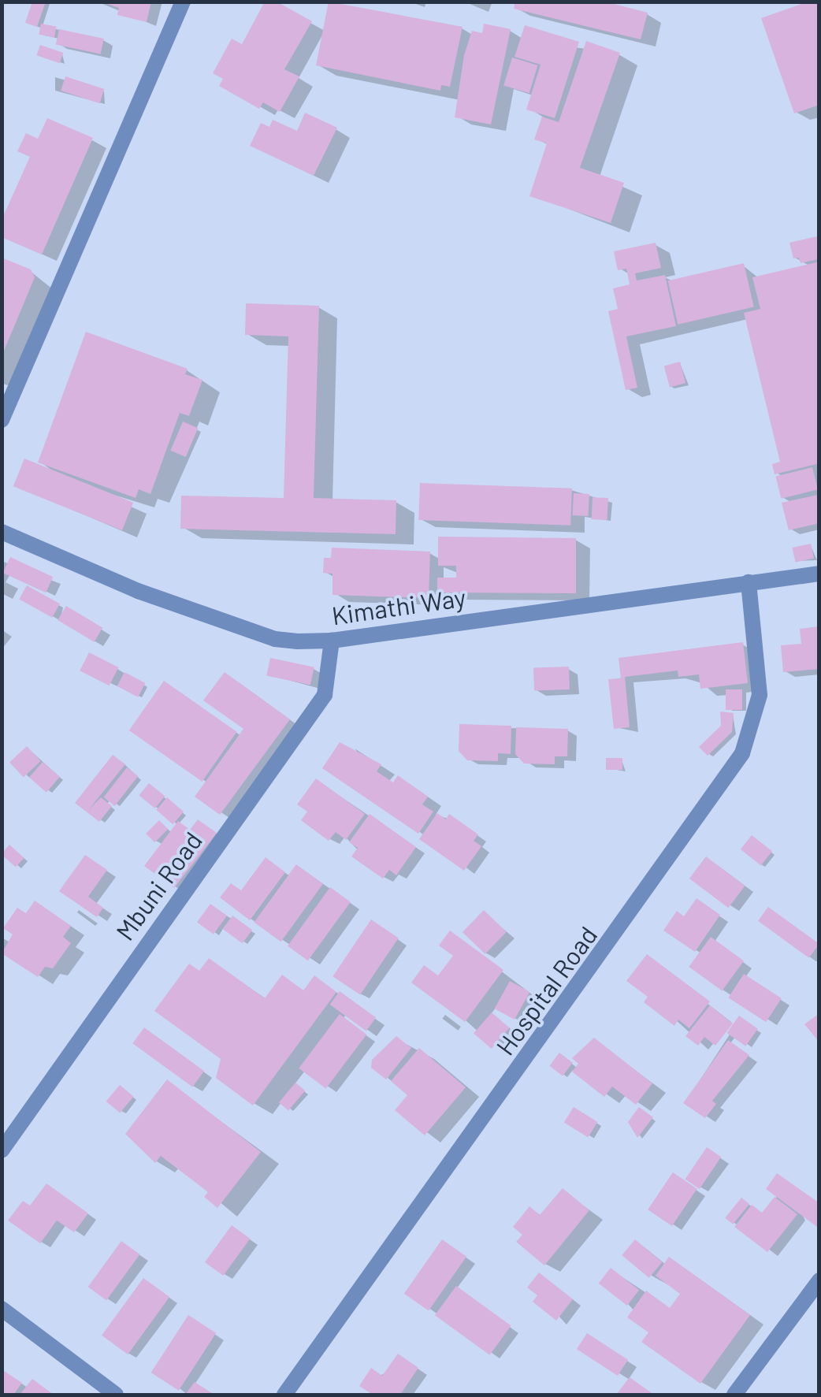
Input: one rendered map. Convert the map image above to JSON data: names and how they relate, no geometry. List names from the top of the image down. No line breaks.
{"streets":{"street":["Kimathi Way","Mbuni Road","Hospital Road"]},"crossings":[["Kimathi Way","Mbuni Road"],["Kimathi Way","Hospital Road"]]}
